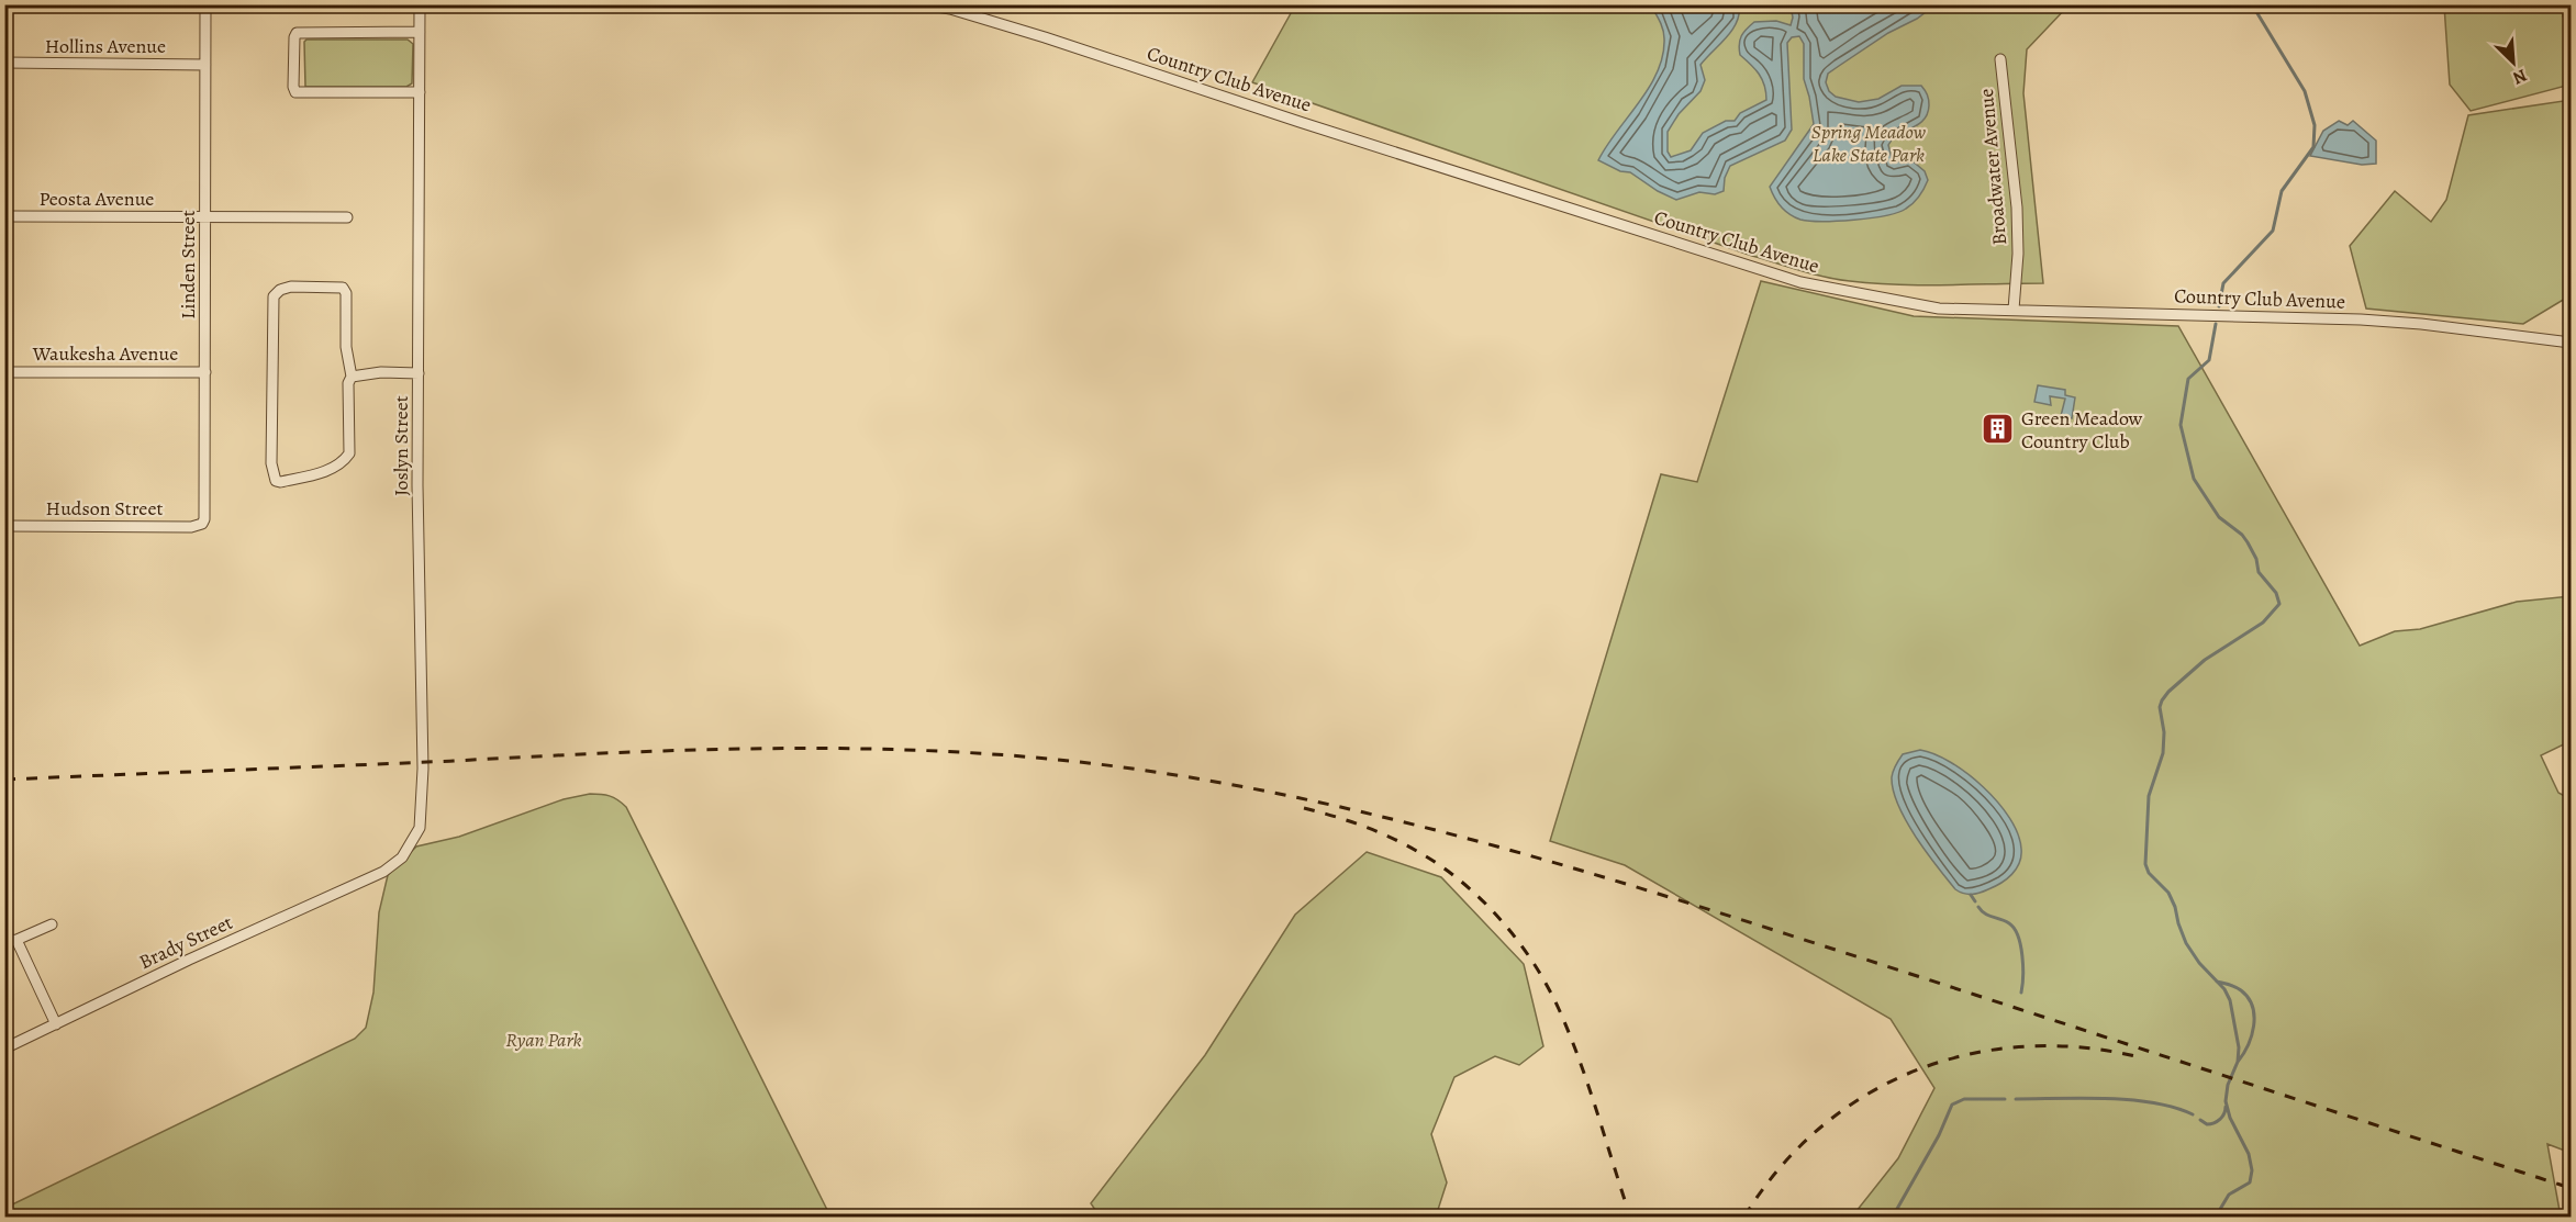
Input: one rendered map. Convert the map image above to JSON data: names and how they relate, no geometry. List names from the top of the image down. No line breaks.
{"streets":{"street":["Hollins Avenue","Country Club Avenue","Broadwater Avenue","Peosta Avenue","Linden Street","Waukesha Avenue","Joslyn Street","Hudson Street","Brady Street"]},"crossings":[["Hollins Avenue","Linden Street"],["Country Club Avenue","Broadwater Avenue"],["Peosta Avenue","Linden Street"],["Linden Street","Waukesha Avenue"],["Linden Street","Hudson Street"],["Joslyn Street","Brady Street"]],"parks":["Spring Meadow Lake State Park","Ryan Park"],"places":{"building":["Green Meadow Country Club"]},"north":"bottom right"}
